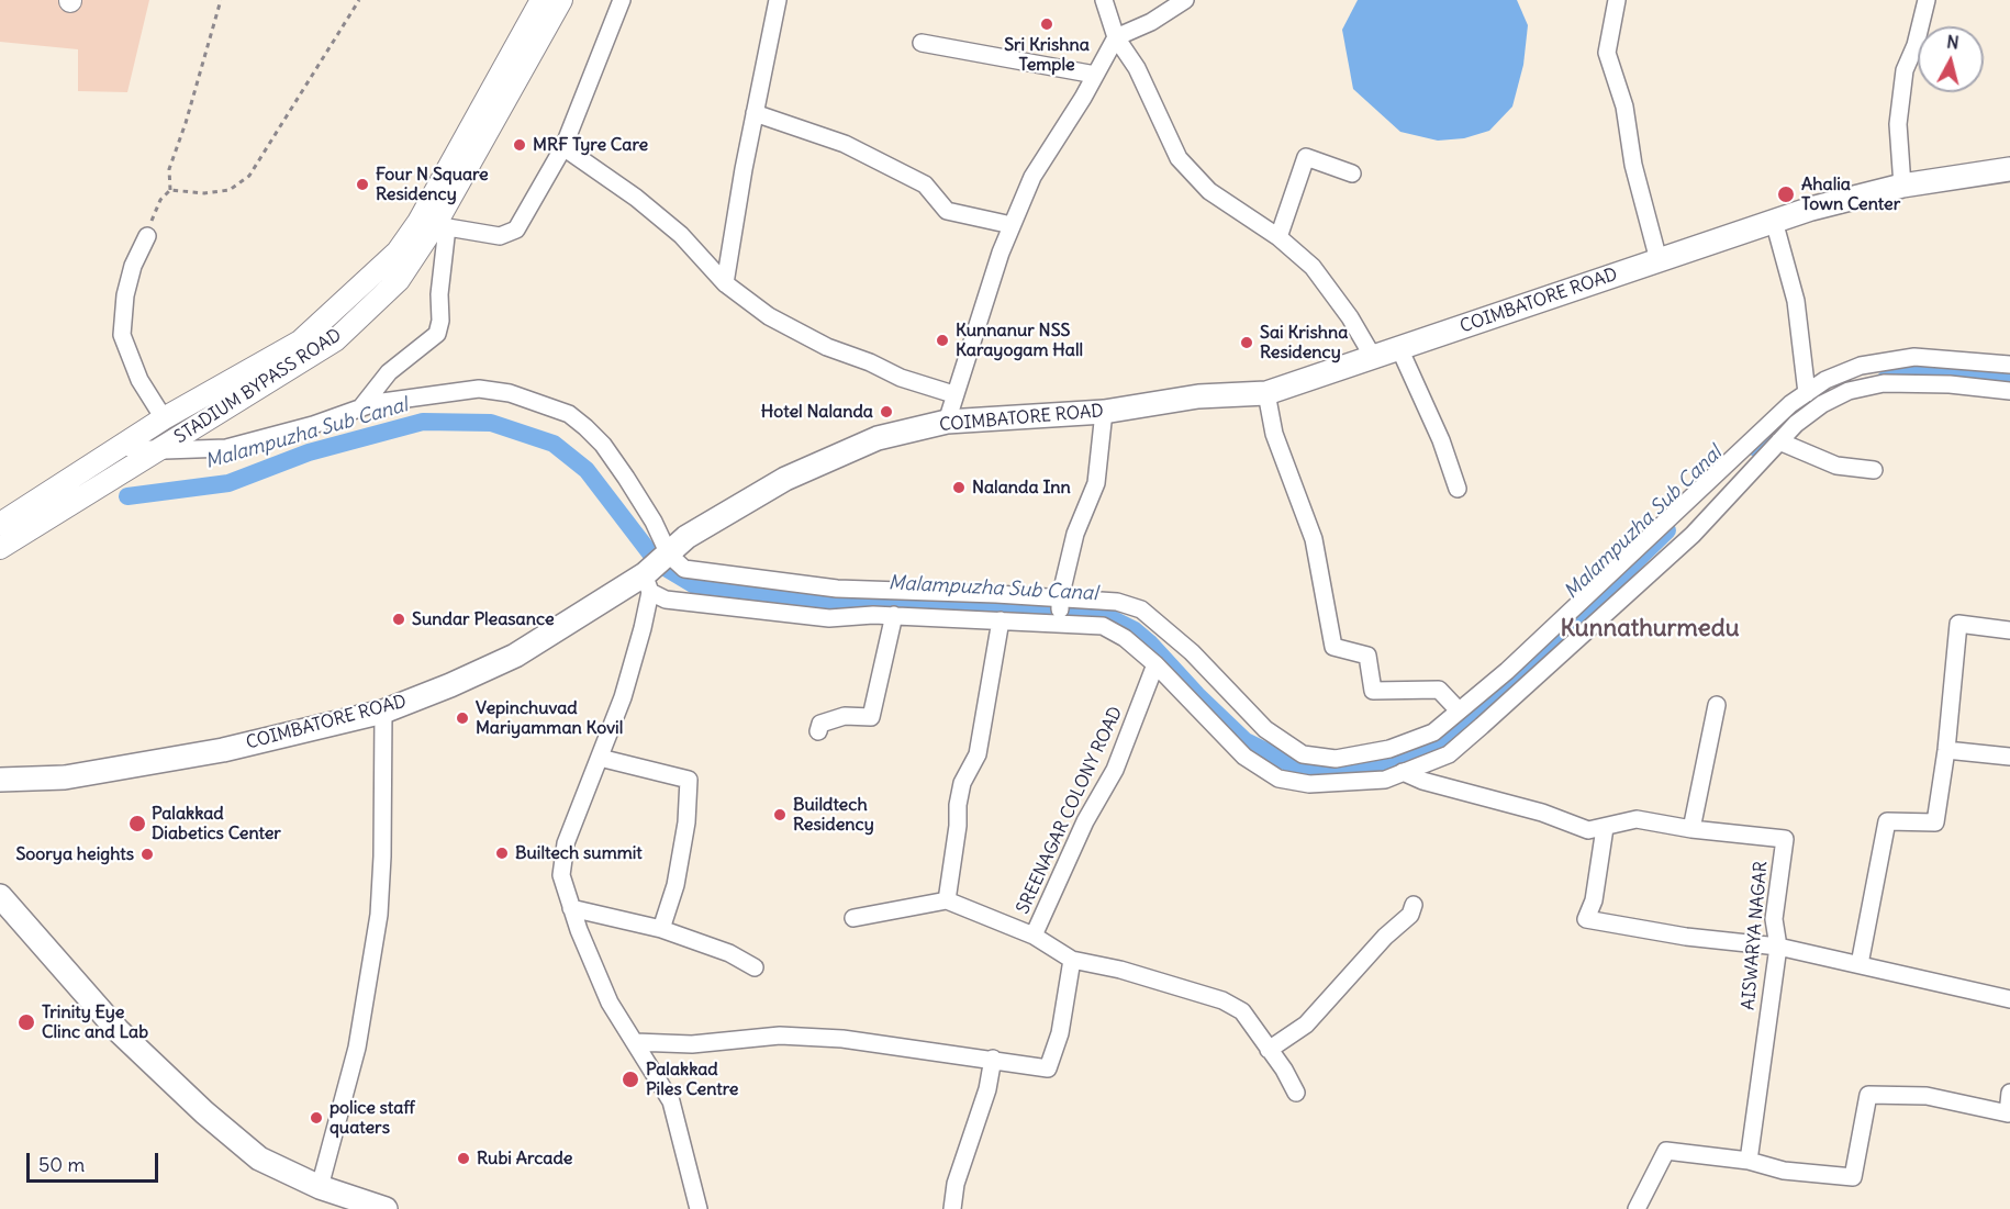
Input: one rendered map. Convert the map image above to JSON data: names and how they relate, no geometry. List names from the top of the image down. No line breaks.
{"streets":{"main road":["COIMBATORE ROAD"],"street":["STADIUM BYPASS ROAD","SREENAGAR COLONY ROAD","AISWARYA NAGAR"]},"districts":["Kunnathurmedu"],"water":["Malampuzha Sub Canal"],"places":["Sri Krishna Temple","MRF Tyre Care","Four N Square Residency","Ahalia Town Center","Kunnanur NSS Karayogam Hall","Sai Krishna Residency","Hotel Nalanda","Nalanda Inn","Sundar Pleasance","Vepinchuvad Mariyamman Kovil","Buildtech Residency","Palakkad Diabetics Center","Builtech summit","Soorya heights","Trinity Eye Clinc and Lab","Palakkad Piles Centre","police staff quaters","Rubi Arcade"],"scale_bar":"50 m","north":"top"}
